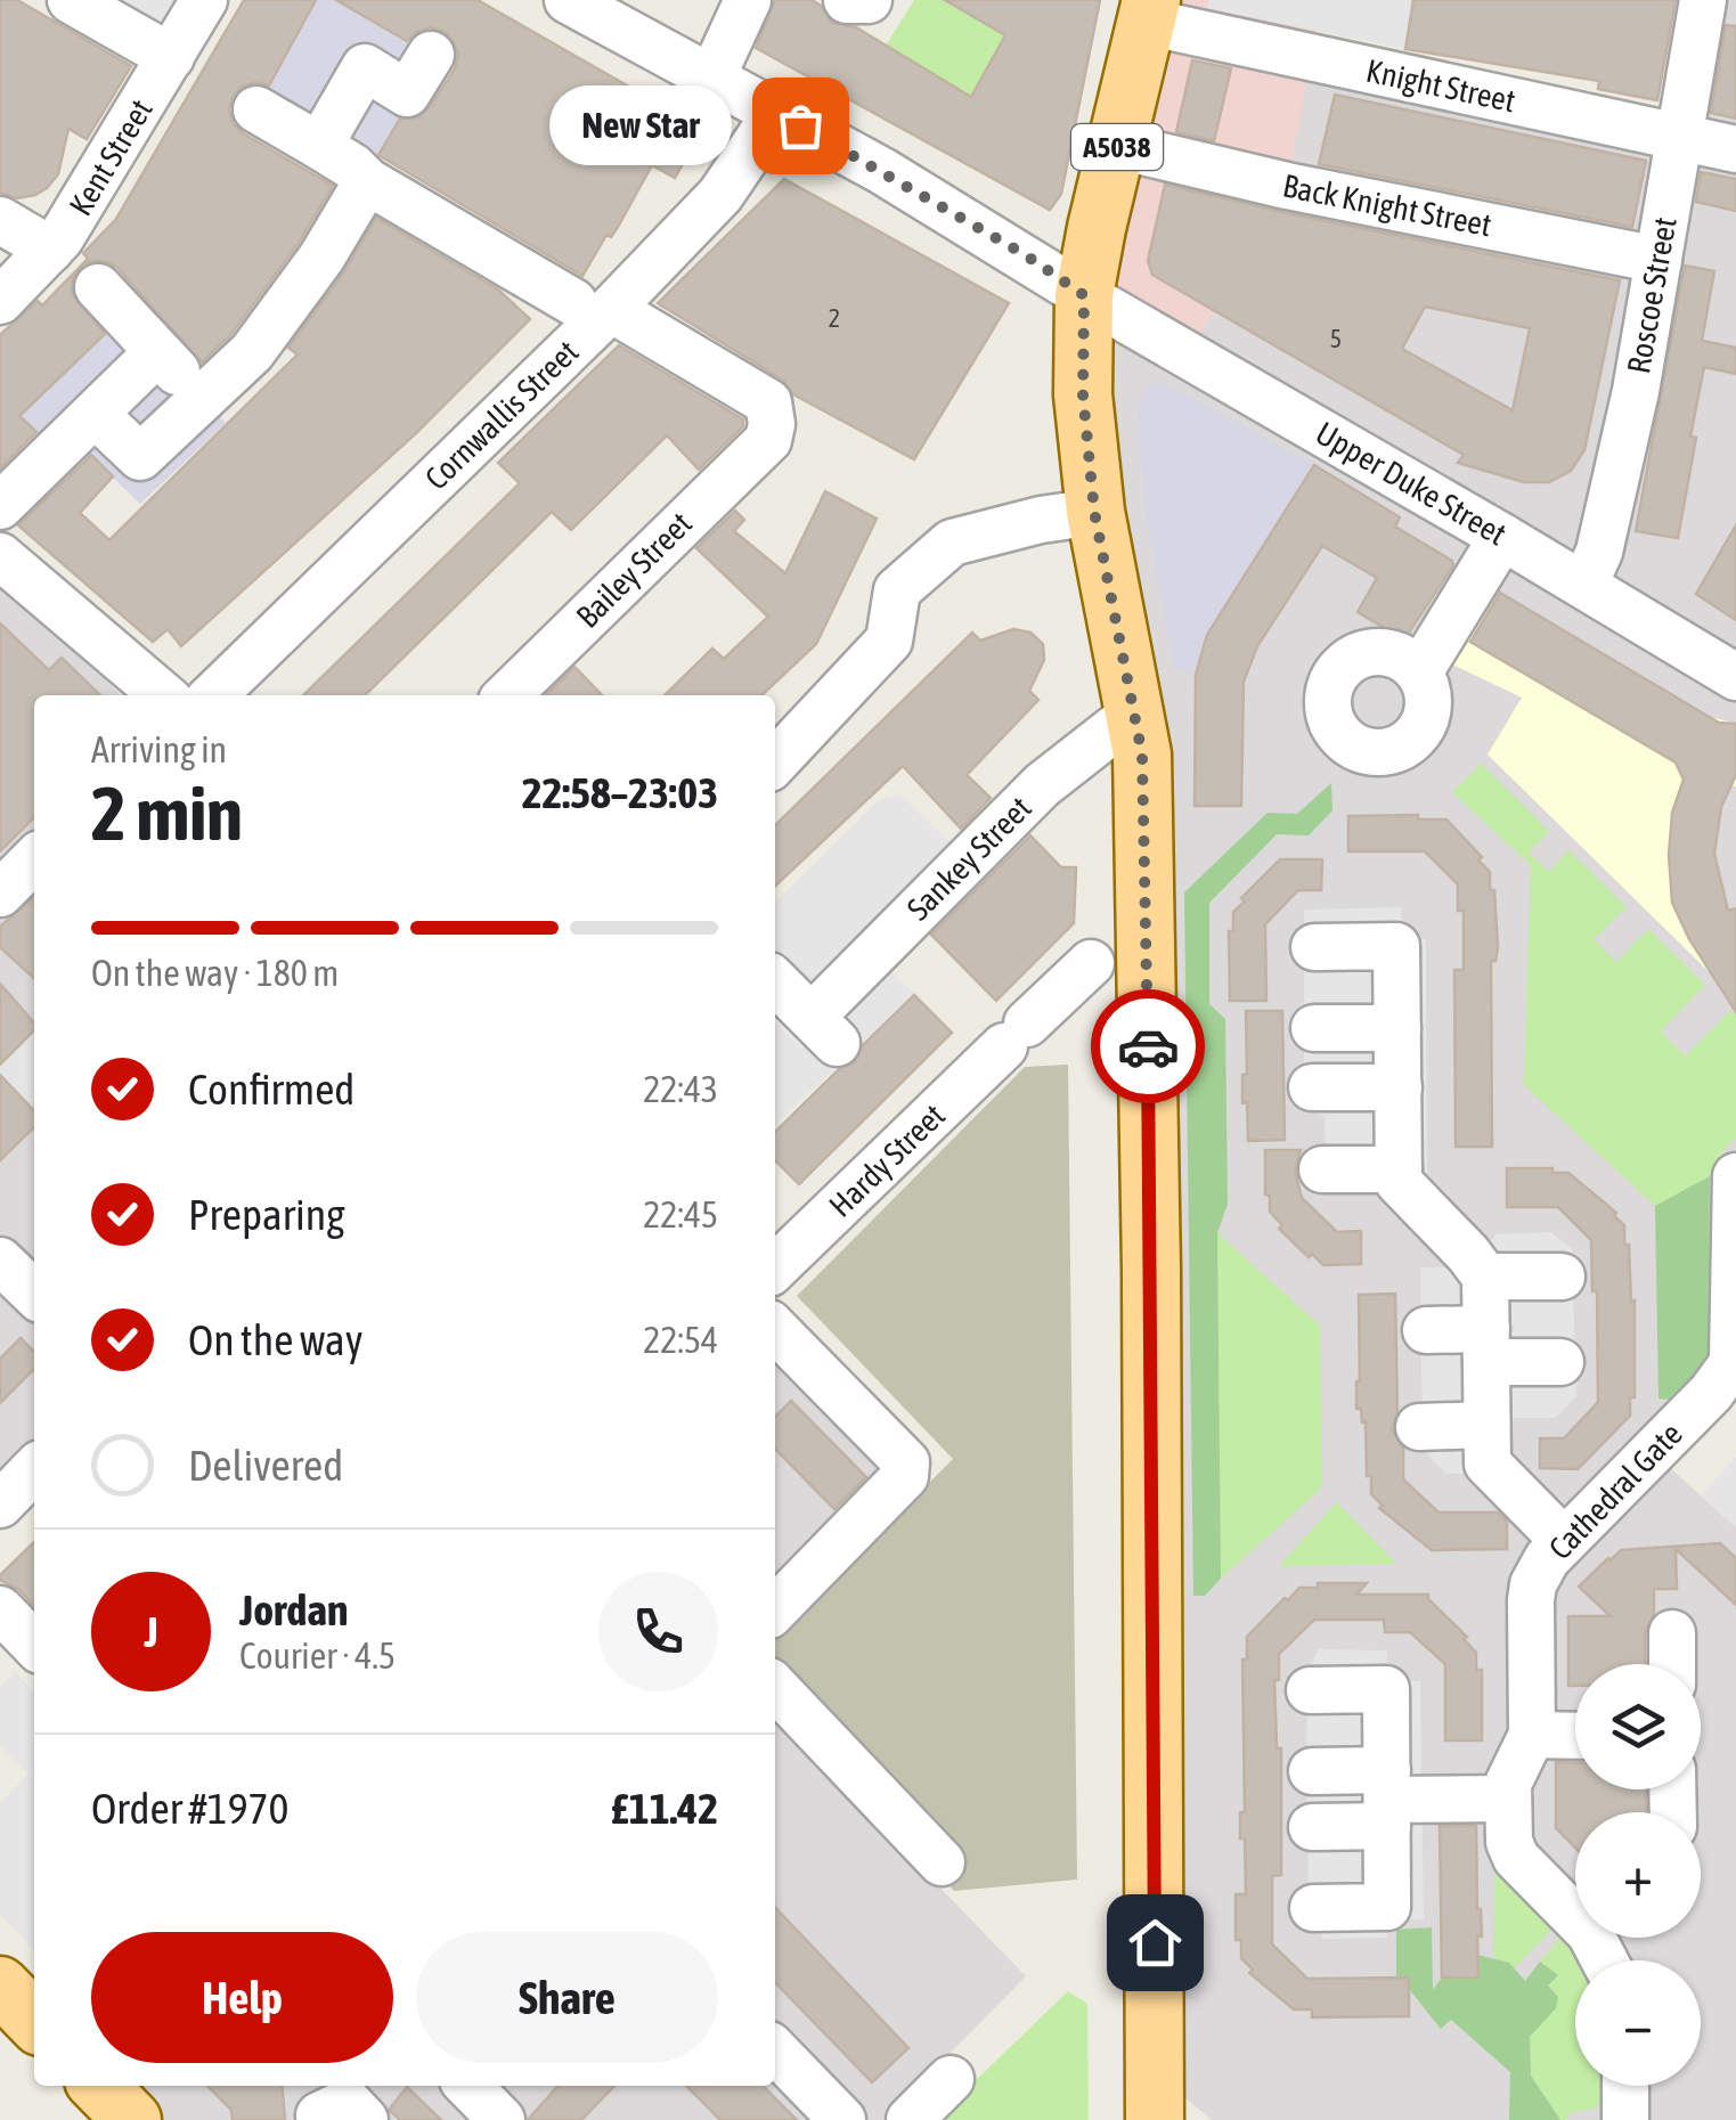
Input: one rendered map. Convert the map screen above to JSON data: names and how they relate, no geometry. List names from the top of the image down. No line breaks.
{"streets":{"main road":["A5038"],"street":["Knight Street","Kent Street","Back Knight Street","Roscoe Street","Cornwallis Street","Upper Duke Street","Bailey Street","Sankey Street","Hardy Street","Cathedral Gate"]},"crossings":[["Knight Street","A5038"],["Knight Street","Roscoe Street"],["A5038","Back Knight Street"],["A5038","Upper Duke Street"],["A5038","Sankey Street"],["Back Knight Street","Roscoe Street"],["Roscoe Street","Upper Duke Street"],["Cornwallis Street","Upper Duke Street"],["Cornwallis Street","Bailey Street"]],"places":["New Star"],"house_numbers":["2","5"],"page":{"bubble":"New Star","heading":["2 min","Arriving in","22:58–23:03"],"panel":["Jordan","Courier · 4.5","Order #1970","£11.42"],"bar":"On the way · 180 m","list":[["Confirmed","22:43"],["Preparing","22:45"],["On the way","22:54"],"Delivered"],"round":"J","map_buttons":["+","−"],"buttons":["Help","Share"]}}
